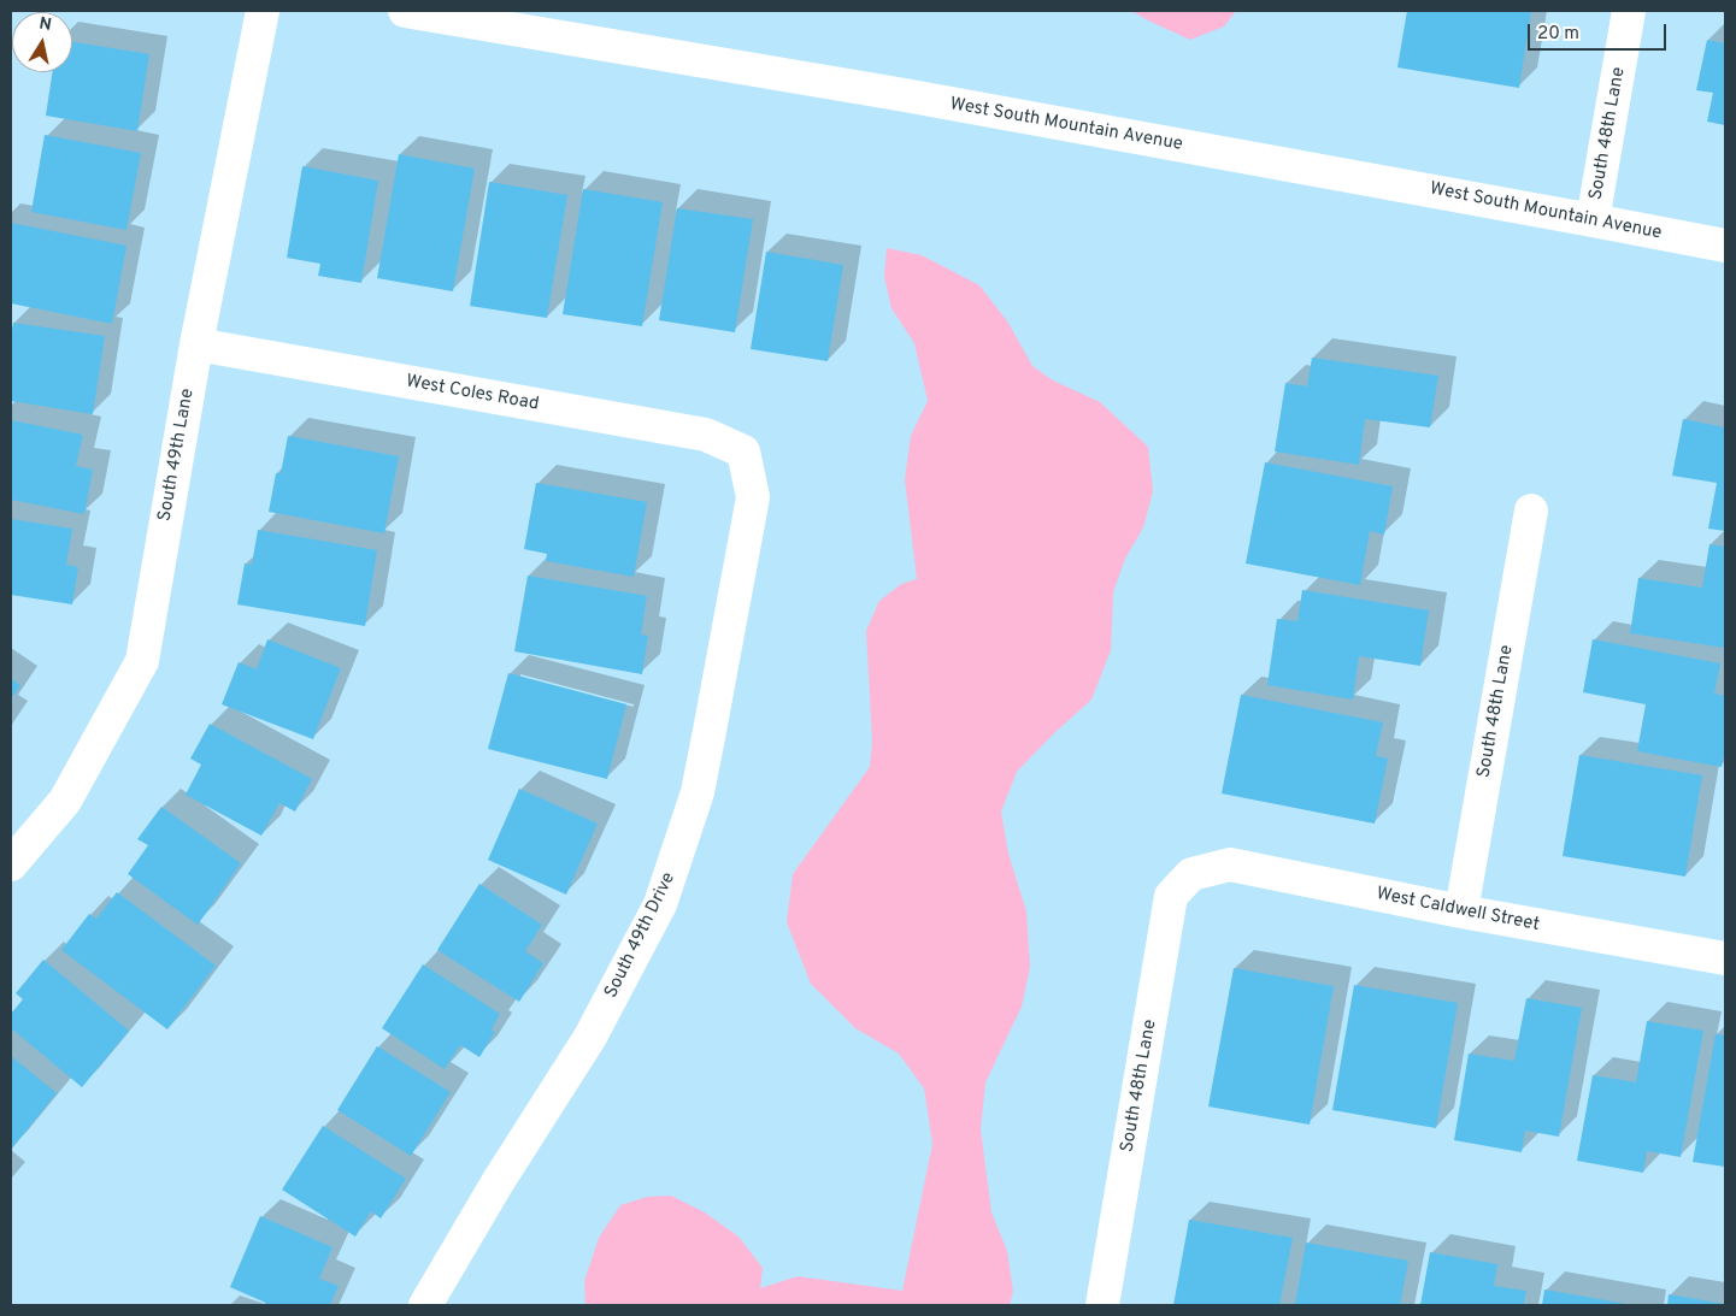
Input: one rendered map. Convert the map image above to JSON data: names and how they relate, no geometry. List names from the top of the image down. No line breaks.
{"streets":{"street":["West South Mountain Avenue","South 48th Lane","West Coles Road","South 49th Lane","West Caldwell Street","South 49th Drive"]},"crossings":[["West South Mountain Avenue","South 48th Lane"],["South 48th Lane","West Caldwell Street"],["West Coles Road","South 49th Lane"],["West Coles Road","South 49th Drive"]],"scale_bar":"20 m","north":"top"}
